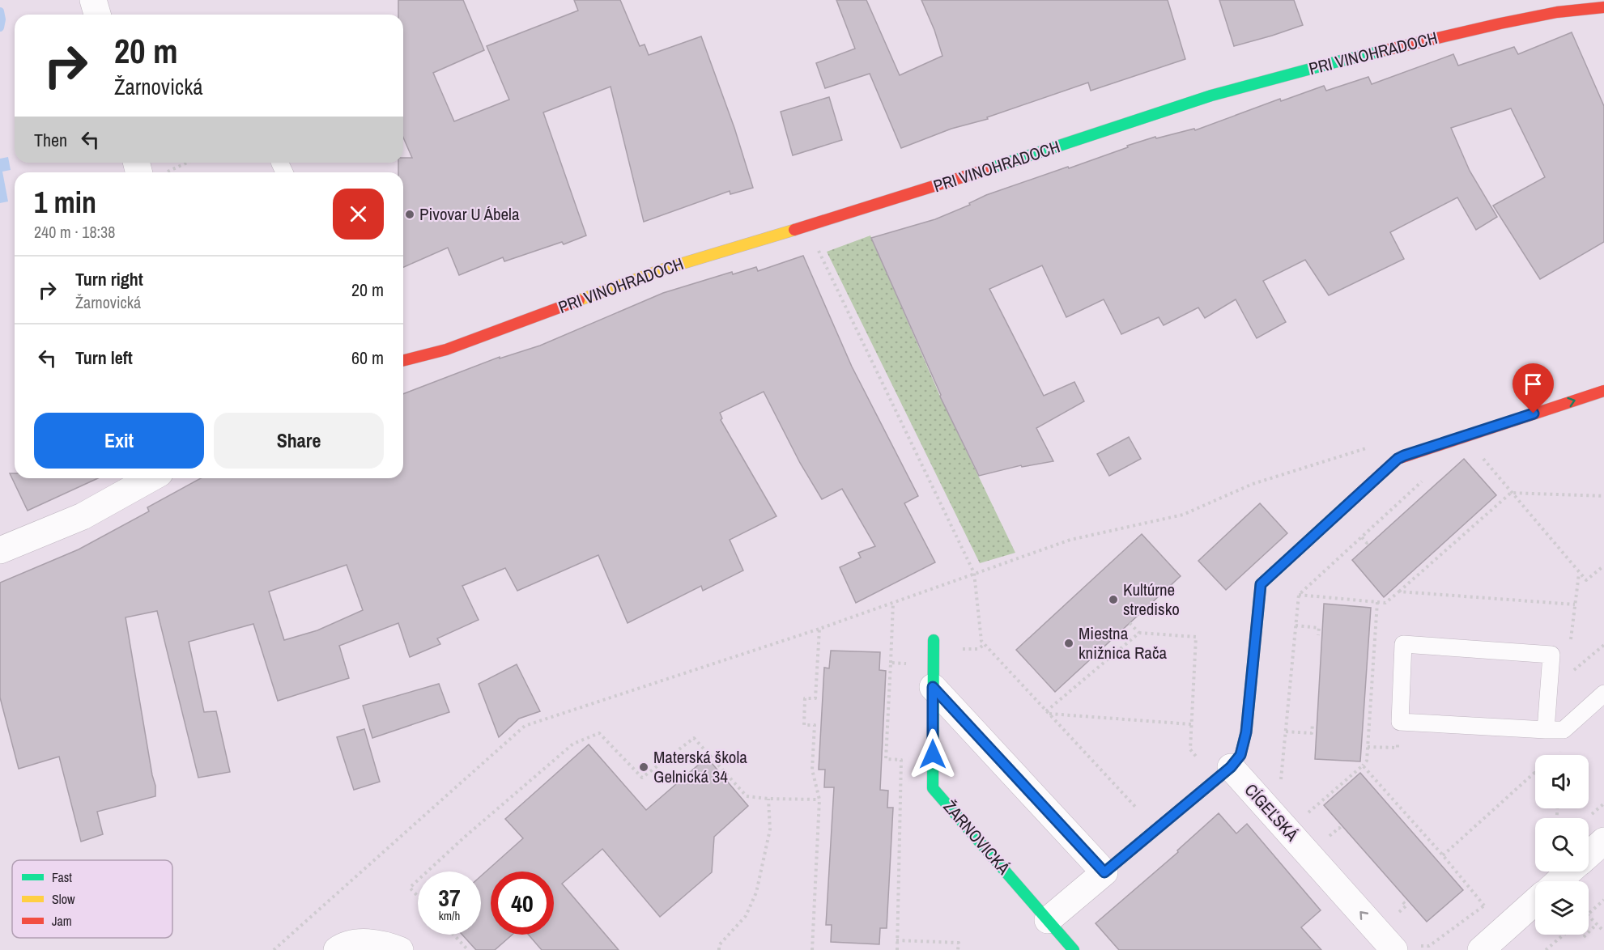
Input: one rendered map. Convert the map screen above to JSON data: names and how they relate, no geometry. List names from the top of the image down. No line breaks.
{"streets":{"street":["PRI VINOHRADOCH","CÍGEĽSKÁ","ŽARNOVICKÁ"]},"one_way":["CÍGEĽSKÁ"],"places":["Pivovar U Ábela","Kultúrne stredisko","Miestna knižnica Rača","Materská škola Gelnická 34"],"legend":["Fast","Slow","Jam"],"page":{"turn":["20 m","Žarnovická"],"then":"Then","heading":["1 min","240 m · 18:38"],"list":[{"name":"Turn right","note":"Žarnovická","value":"20 m"},{"name":"Turn left","value":"60 m"}],"buttons":["Exit","Share"],"speed":"37 km/h","limit":"40"}}
